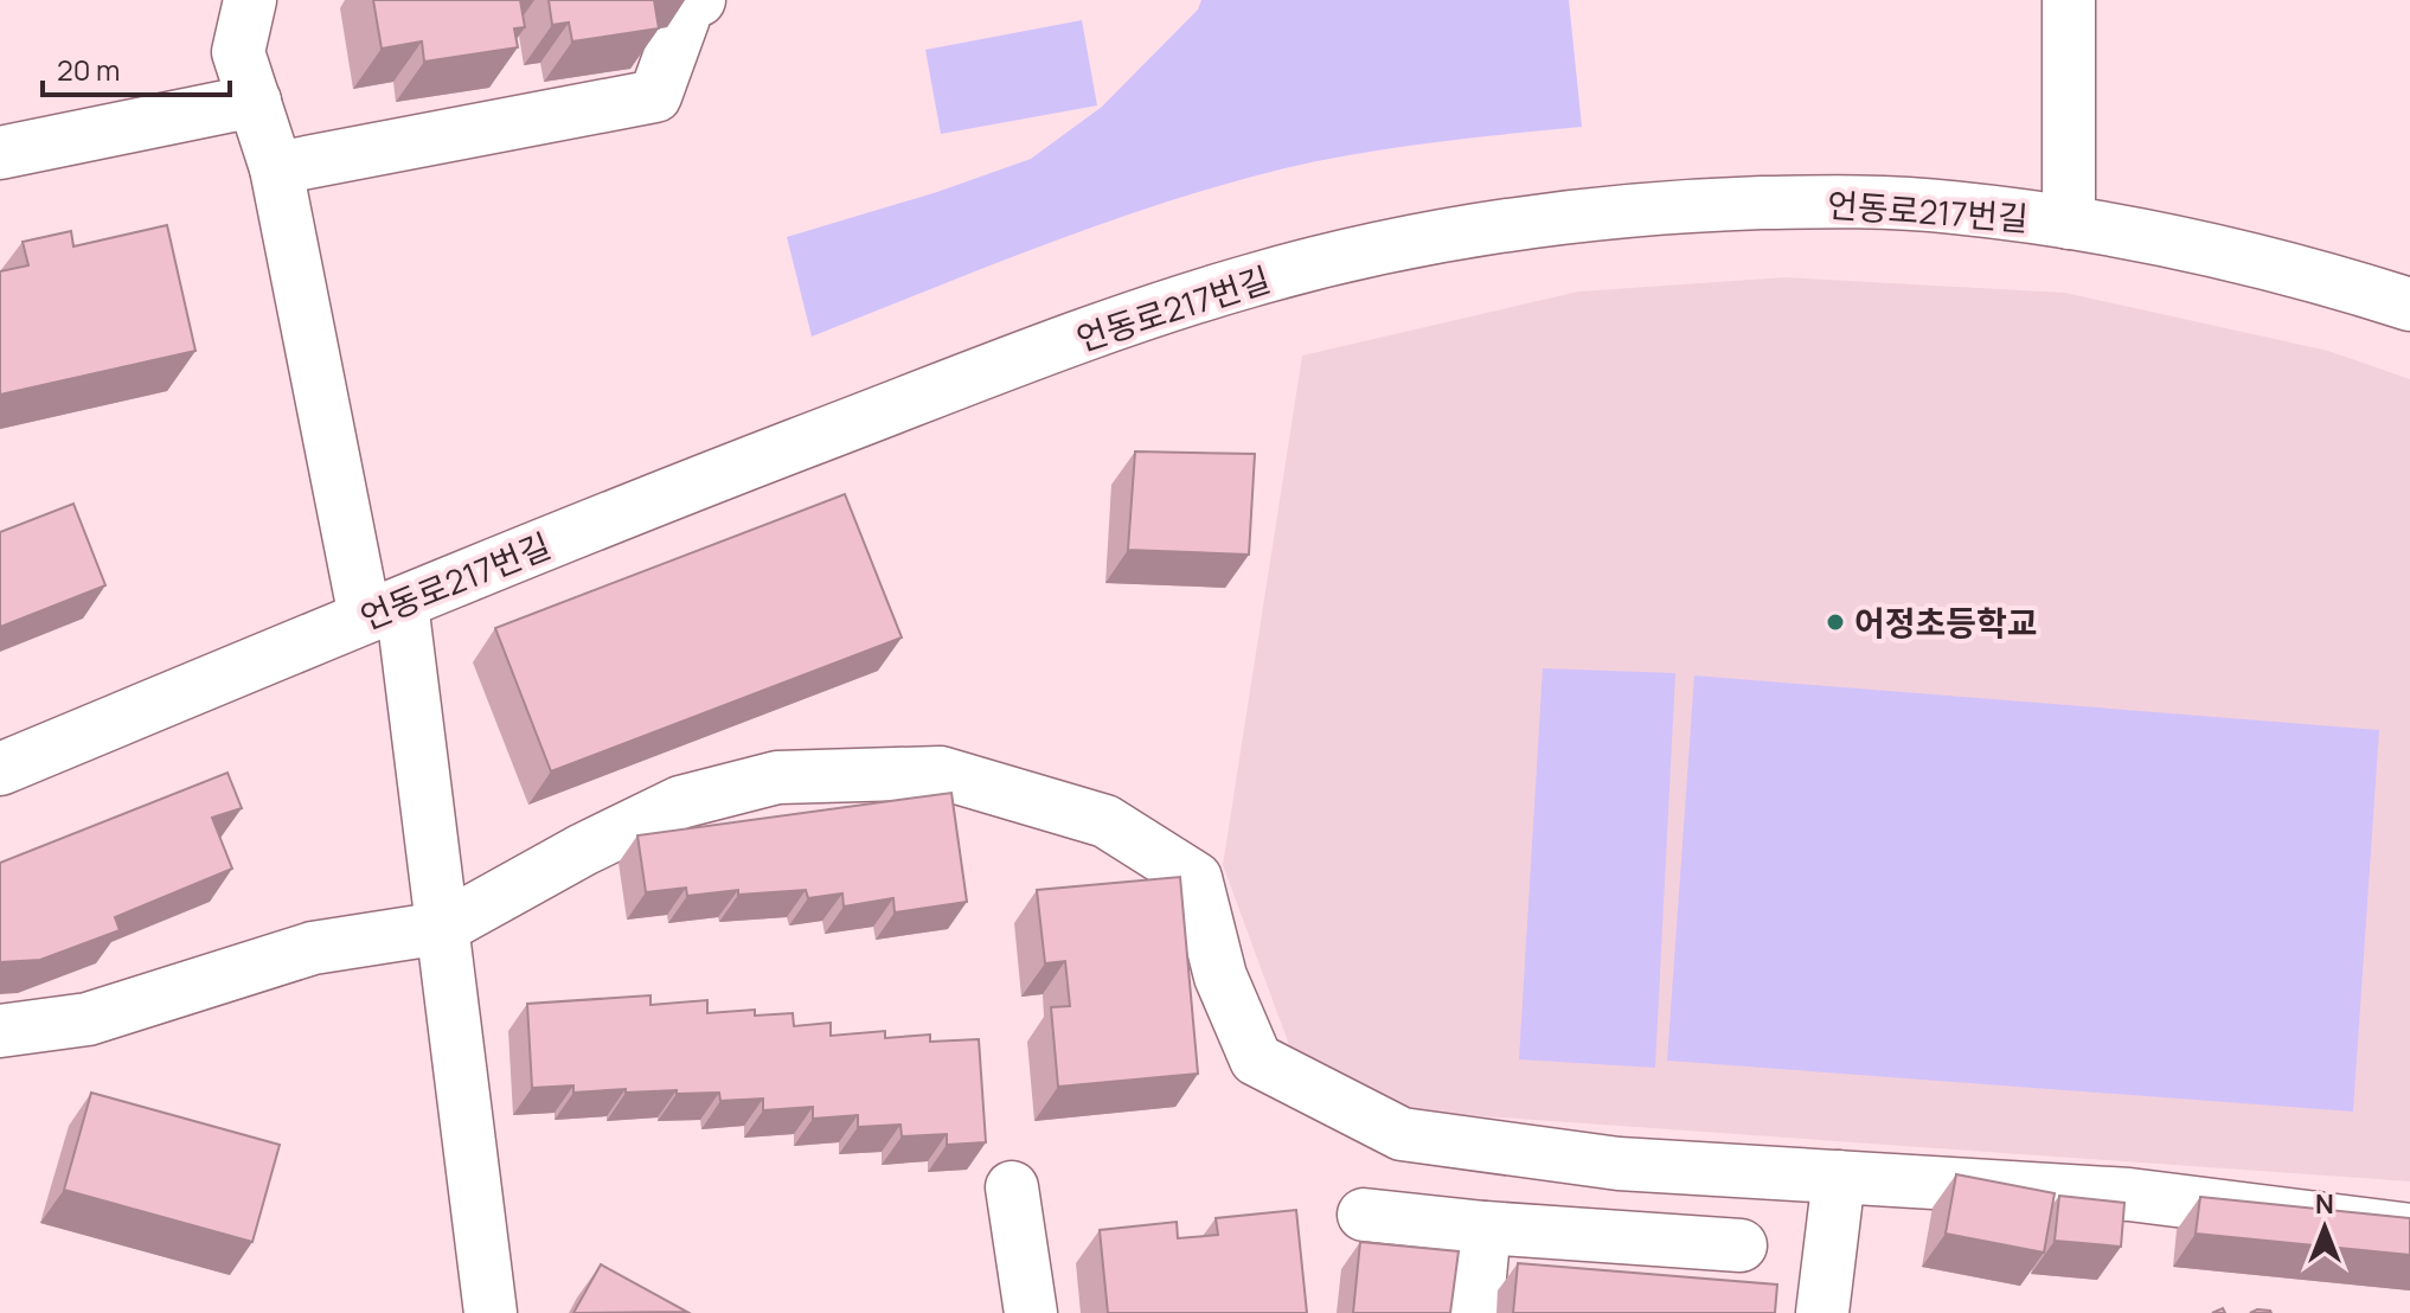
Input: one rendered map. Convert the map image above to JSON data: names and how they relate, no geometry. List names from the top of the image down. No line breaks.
{"streets":{"street":["언동로217번길"]},"places":["어정초등학교"],"scale_bar":"20 m","north":"top"}
